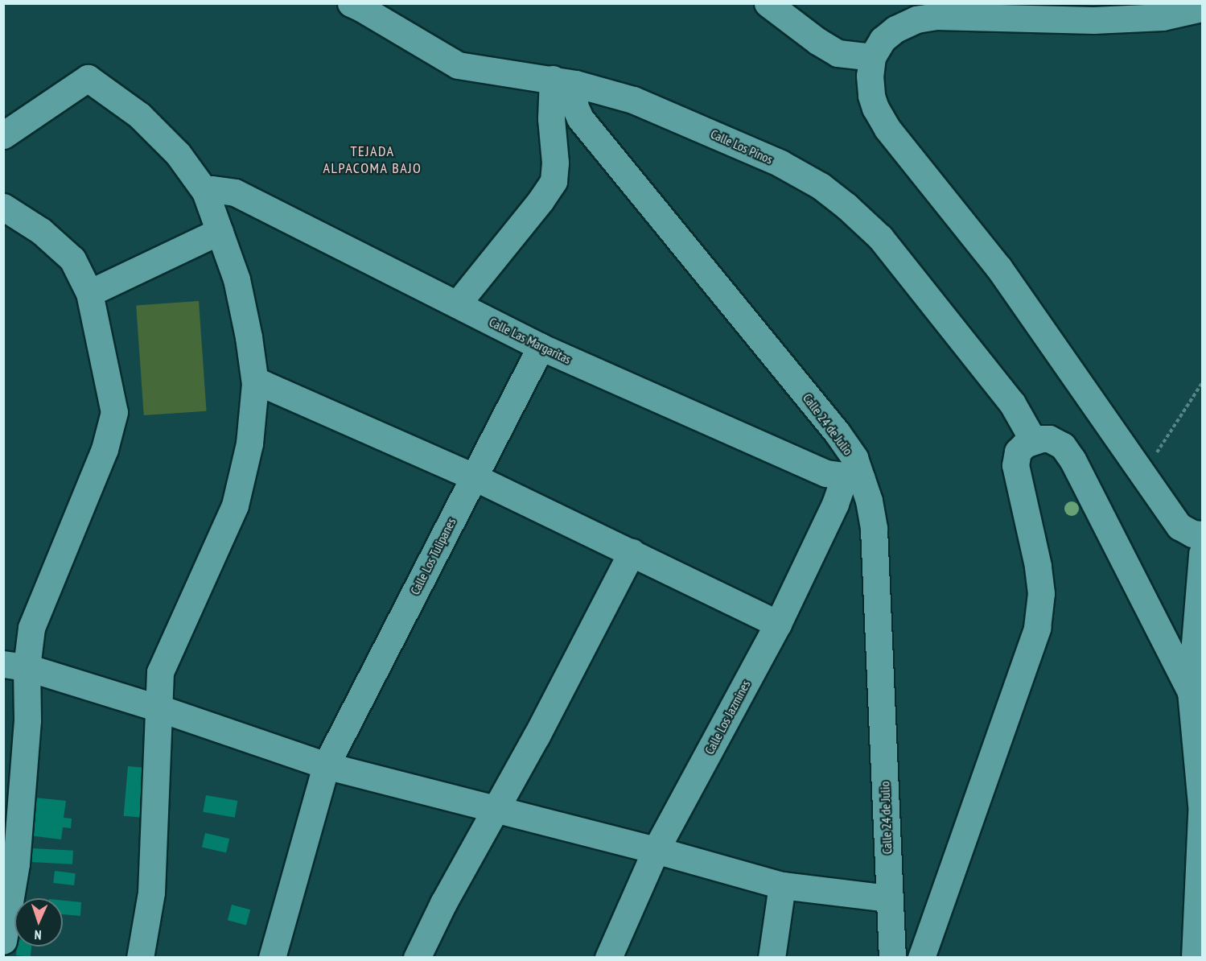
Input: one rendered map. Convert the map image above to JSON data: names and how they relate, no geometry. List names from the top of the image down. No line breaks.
{"streets":{"street":["Calle Los Pinos","Calle Las Margaritas","Calle 24 de Julio","Calle Los Tulipanes","Calle Los Jazmines"]},"crossings":[["Calle Los Pinos","Calle 24 de Julio"],["Calle Las Margaritas","Calle 24 de Julio"],["Calle Las Margaritas","Calle Los Tulipanes"],["Calle Las Margaritas","Calle Los Jazmines"],["Calle 24 de Julio","Calle Los Jazmines"]],"districts":["TEJADA ALPACOMA BAJO"],"north":"bottom"}
